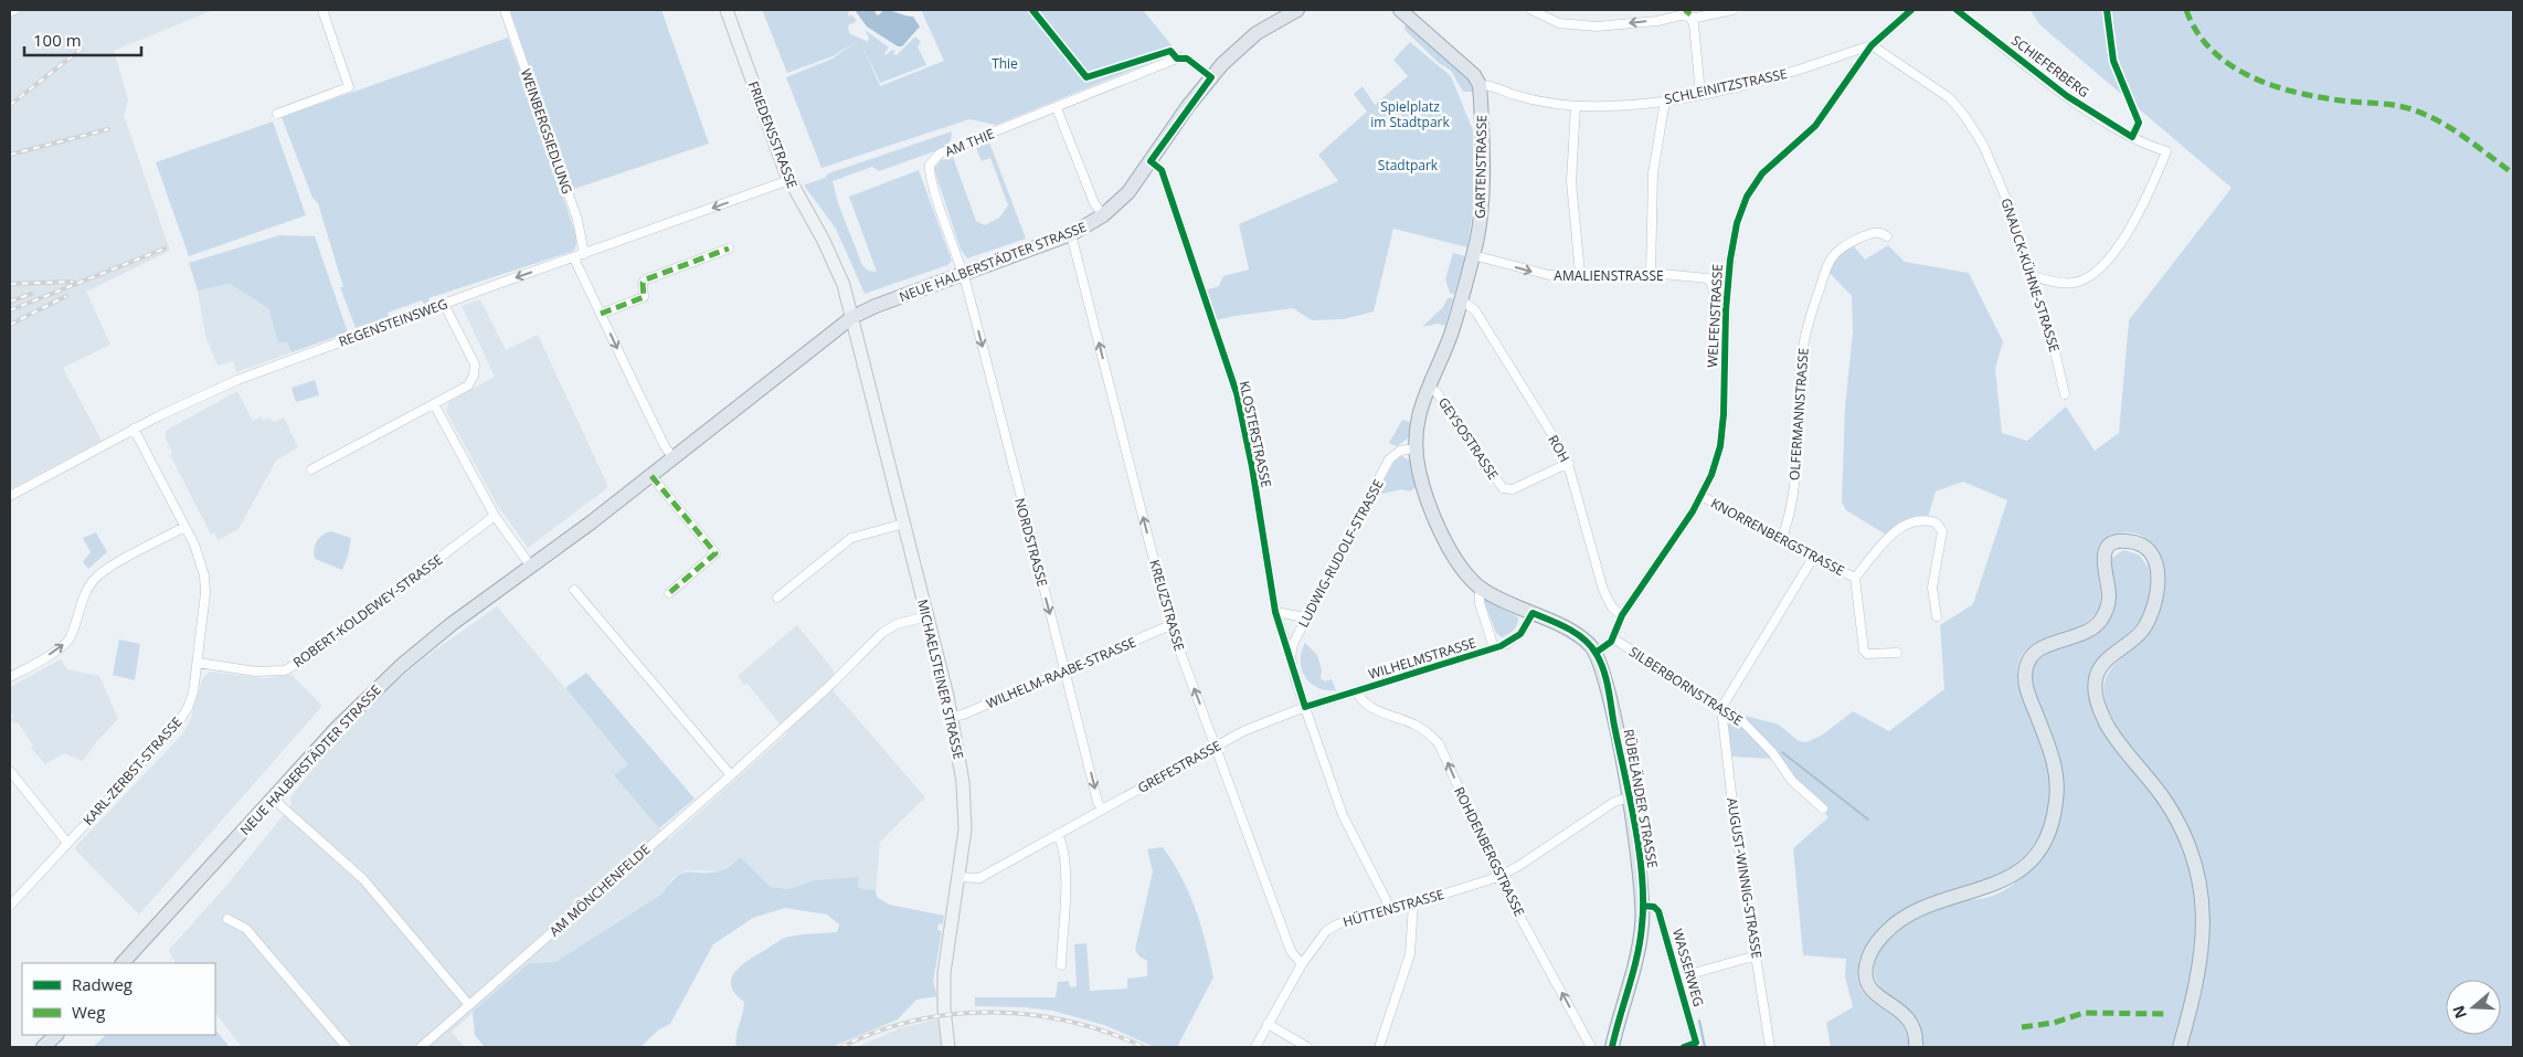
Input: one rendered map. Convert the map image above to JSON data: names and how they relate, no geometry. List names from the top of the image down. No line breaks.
{"streets":{"main road":["GARTENSTRASSE","NEUE HALBERSTÄDTER STRASSE","RÜBELÄNDER STRASSE"],"street":["SCHIEFERBERG","SCHLEINITZSTRASSE","WEINBERGSIEDLUNG","FRIEDENSSTRASSE","AM THIE","AMALIENSTRASSE","GNAUCK-KÜHNE-STRASSE","WELFENSTRASSE","REGENSTEINSWEG","OLFERMANNSTRASSE","KLOSTERSTRASSE","GEYSOSTRASSE","ROH","KNORRENBERGSTRASSE","NORDSTRASSE","LUDWIG-RUDOLF-STRASSE","KREUZSTRASSE","ROBERT-KOLDEWEY-STRASSE","WILHELMSTRASSE","WILHELM-RAABE-STRASSE","MICHAELSTEINER STRASSE","SILBERBORNSTRASSE","GREFESTRASSE","KARL-ZERBST-STRASSE","ROHDENBERGSTRASSE","AUGUST-WINNIG-STRASSE","AM MÖNCHENFELDE","HÜTTENSTRASSE","WASSERWEG"]},"crossings":[["SCHIEFERBERG","GNAUCK-KÜHNE-STRASSE"],["SCHLEINITZSTRASSE","GARTENSTRASSE"],["SCHLEINITZSTRASSE","GNAUCK-KÜHNE-STRASSE"],["SCHLEINITZSTRASSE","WELFENSTRASSE"],["WEINBERGSIEDLUNG","REGENSTEINSWEG"],["FRIEDENSSTRASSE","NEUE HALBERSTÄDTER STRASSE"],["FRIEDENSSTRASSE","REGENSTEINSWEG"],["FRIEDENSSTRASSE","MICHAELSTEINER STRASSE"],["AM THIE","NEUE HALBERSTÄDTER STRASSE"],["AM THIE","NORDSTRASSE"],["GARTENSTRASSE","AMALIENSTRASSE"],["GARTENSTRASSE","GEYSOSTRASSE"],["GARTENSTRASSE","ROH"],["GARTENSTRASSE","LUDWIG-RUDOLF-STRASSE"],["NEUE HALBERSTÄDTER STRASSE","KLOSTERSTRASSE"],["NEUE HALBERSTÄDTER STRASSE","NORDSTRASSE"],["NEUE HALBERSTÄDTER STRASSE","KREUZSTRASSE"],["NEUE HALBERSTÄDTER STRASSE","MICHAELSTEINER STRASSE"],["AMALIENSTRASSE","WELFENSTRASSE"],["GNAUCK-KÜHNE-STRASSE","WELFENSTRASSE"],["WELFENSTRASSE","ROH"],["WELFENSTRASSE","KNORRENBERGSTRASSE"],["WELFENSTRASSE","SILBERBORNSTRASSE"],["REGENSTEINSWEG","KARL-ZERBST-STRASSE"],["OLFERMANNSTRASSE","KNORRENBERGSTRASSE"],["KLOSTERSTRASSE","LUDWIG-RUDOLF-STRASSE"],["GEYSOSTRASSE","ROH"],["NORDSTRASSE","WILHELM-RAABE-STRASSE"],["NORDSTRASSE","GREFESTRASSE"],["LUDWIG-RUDOLF-STRASSE","WILHELMSTRASSE"],["LUDWIG-RUDOLF-STRASSE","GREFESTRASSE"],["LUDWIG-RUDOLF-STRASSE","HÜTTENSTRASSE"],["KREUZSTRASSE","WILHELM-RAABE-STRASSE"],["KREUZSTRASSE","GREFESTRASSE"],["KREUZSTRASSE","HÜTTENSTRASSE"],["ROBERT-KOLDEWEY-STRASSE","KARL-ZERBST-STRASSE"],["WILHELMSTRASSE","GREFESTRASSE"],["WILHELMSTRASSE","ROHDENBERGSTRASSE"],["WILHELM-RAABE-STRASSE","MICHAELSTEINER STRASSE"],["MICHAELSTEINER STRASSE","GREFESTRASSE"],["MICHAELSTEINER STRASSE","AM MÖNCHENFELDE"],["SILBERBORNSTRASSE","AUGUST-WINNIG-STRASSE"],["RÜBELÄNDER STRASSE","HÜTTENSTRASSE"],["RÜBELÄNDER STRASSE","WASSERWEG"],["ROHDENBERGSTRASSE","HÜTTENSTRASSE"]],"one_way":["AMALIENSTRASSE","NORDSTRASSE","KREUZSTRASSE","ROHDENBERGSTRASSE"],"parks":["Thie","Spielplatz im Stadtpark","Stadtpark"],"legend":["Radweg","Weg"],"scale_bar":"100 m","north":"left"}
